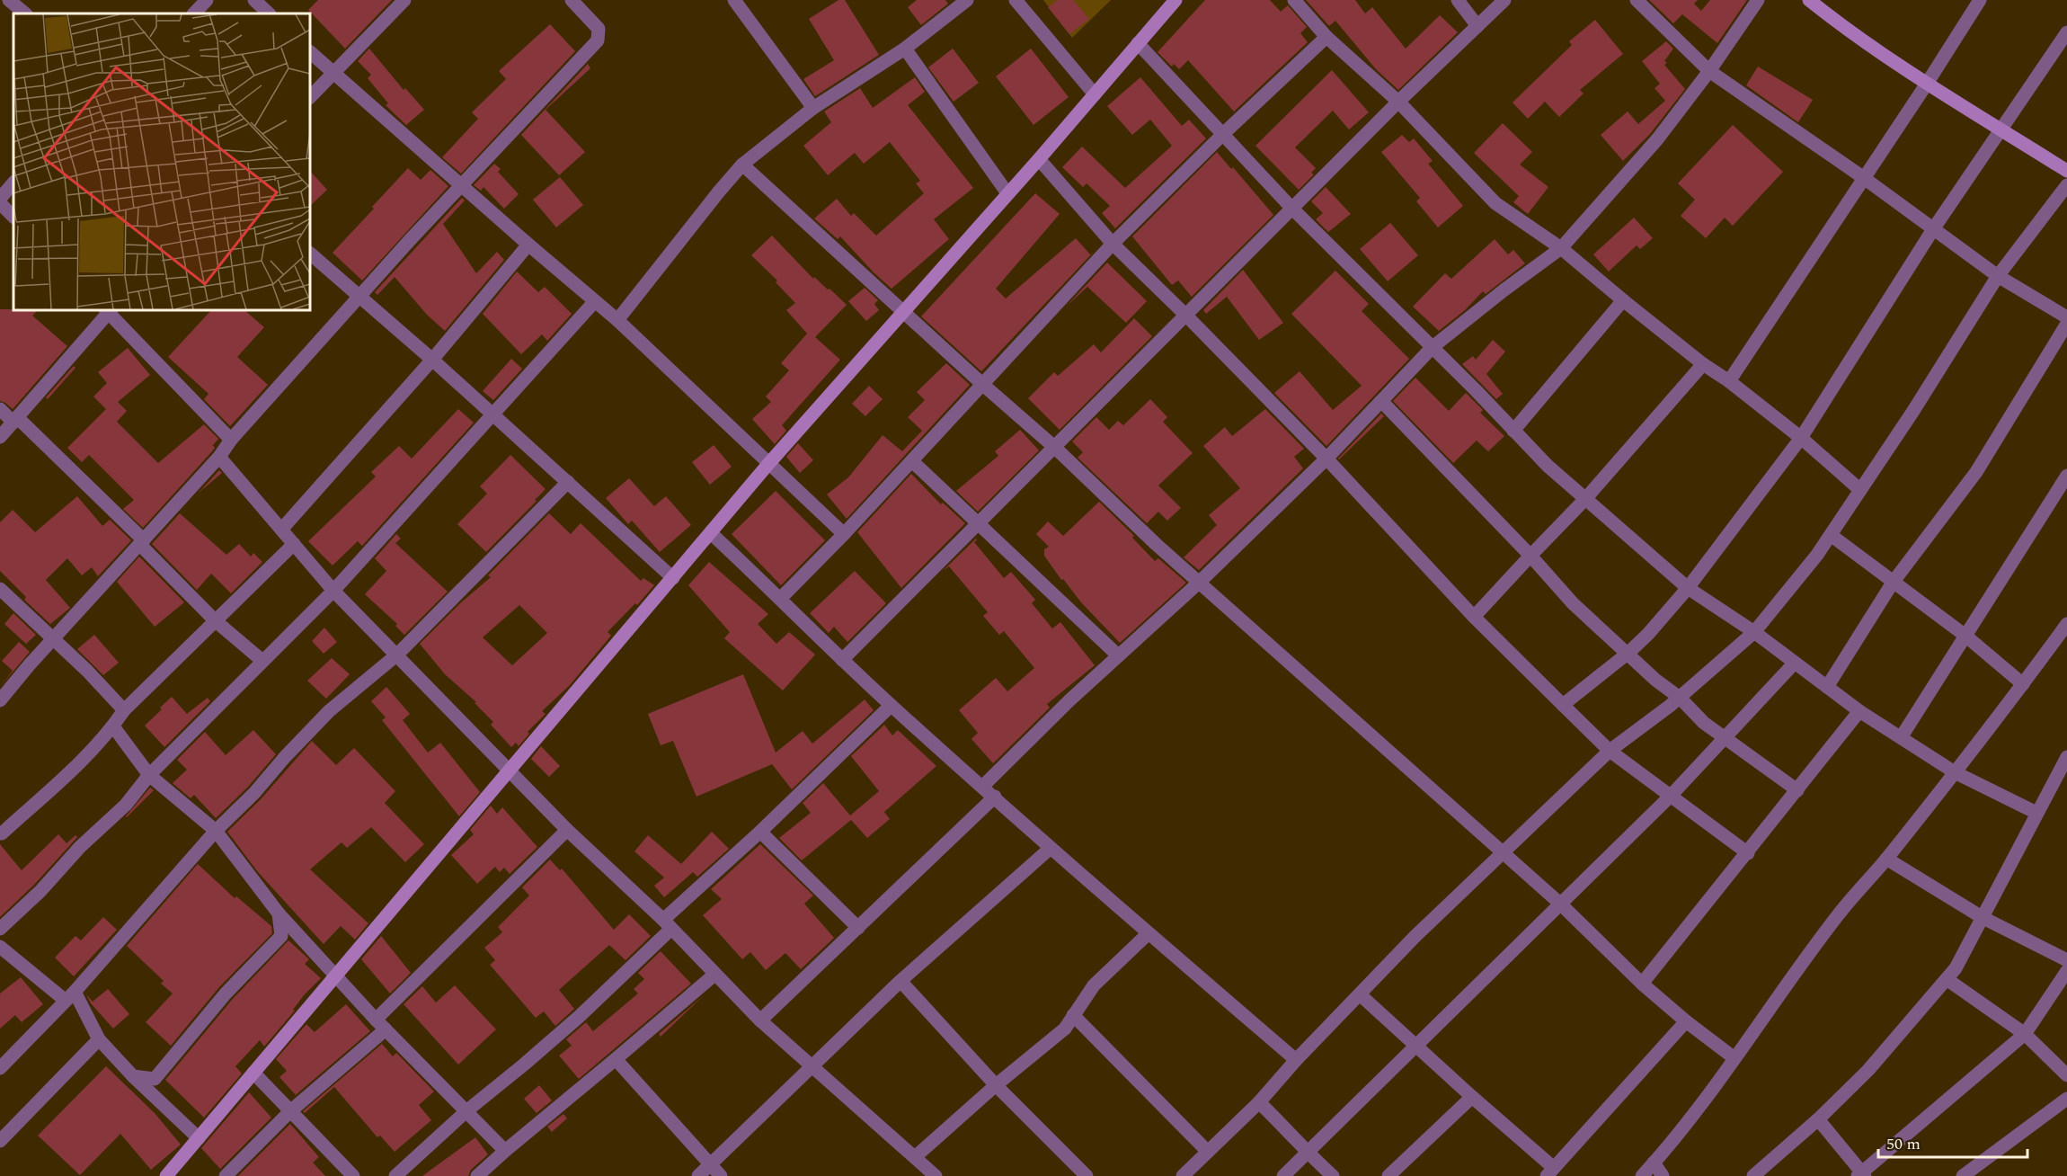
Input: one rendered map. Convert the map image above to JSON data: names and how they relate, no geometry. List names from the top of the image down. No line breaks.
{"scale_bar":"50 m"}
